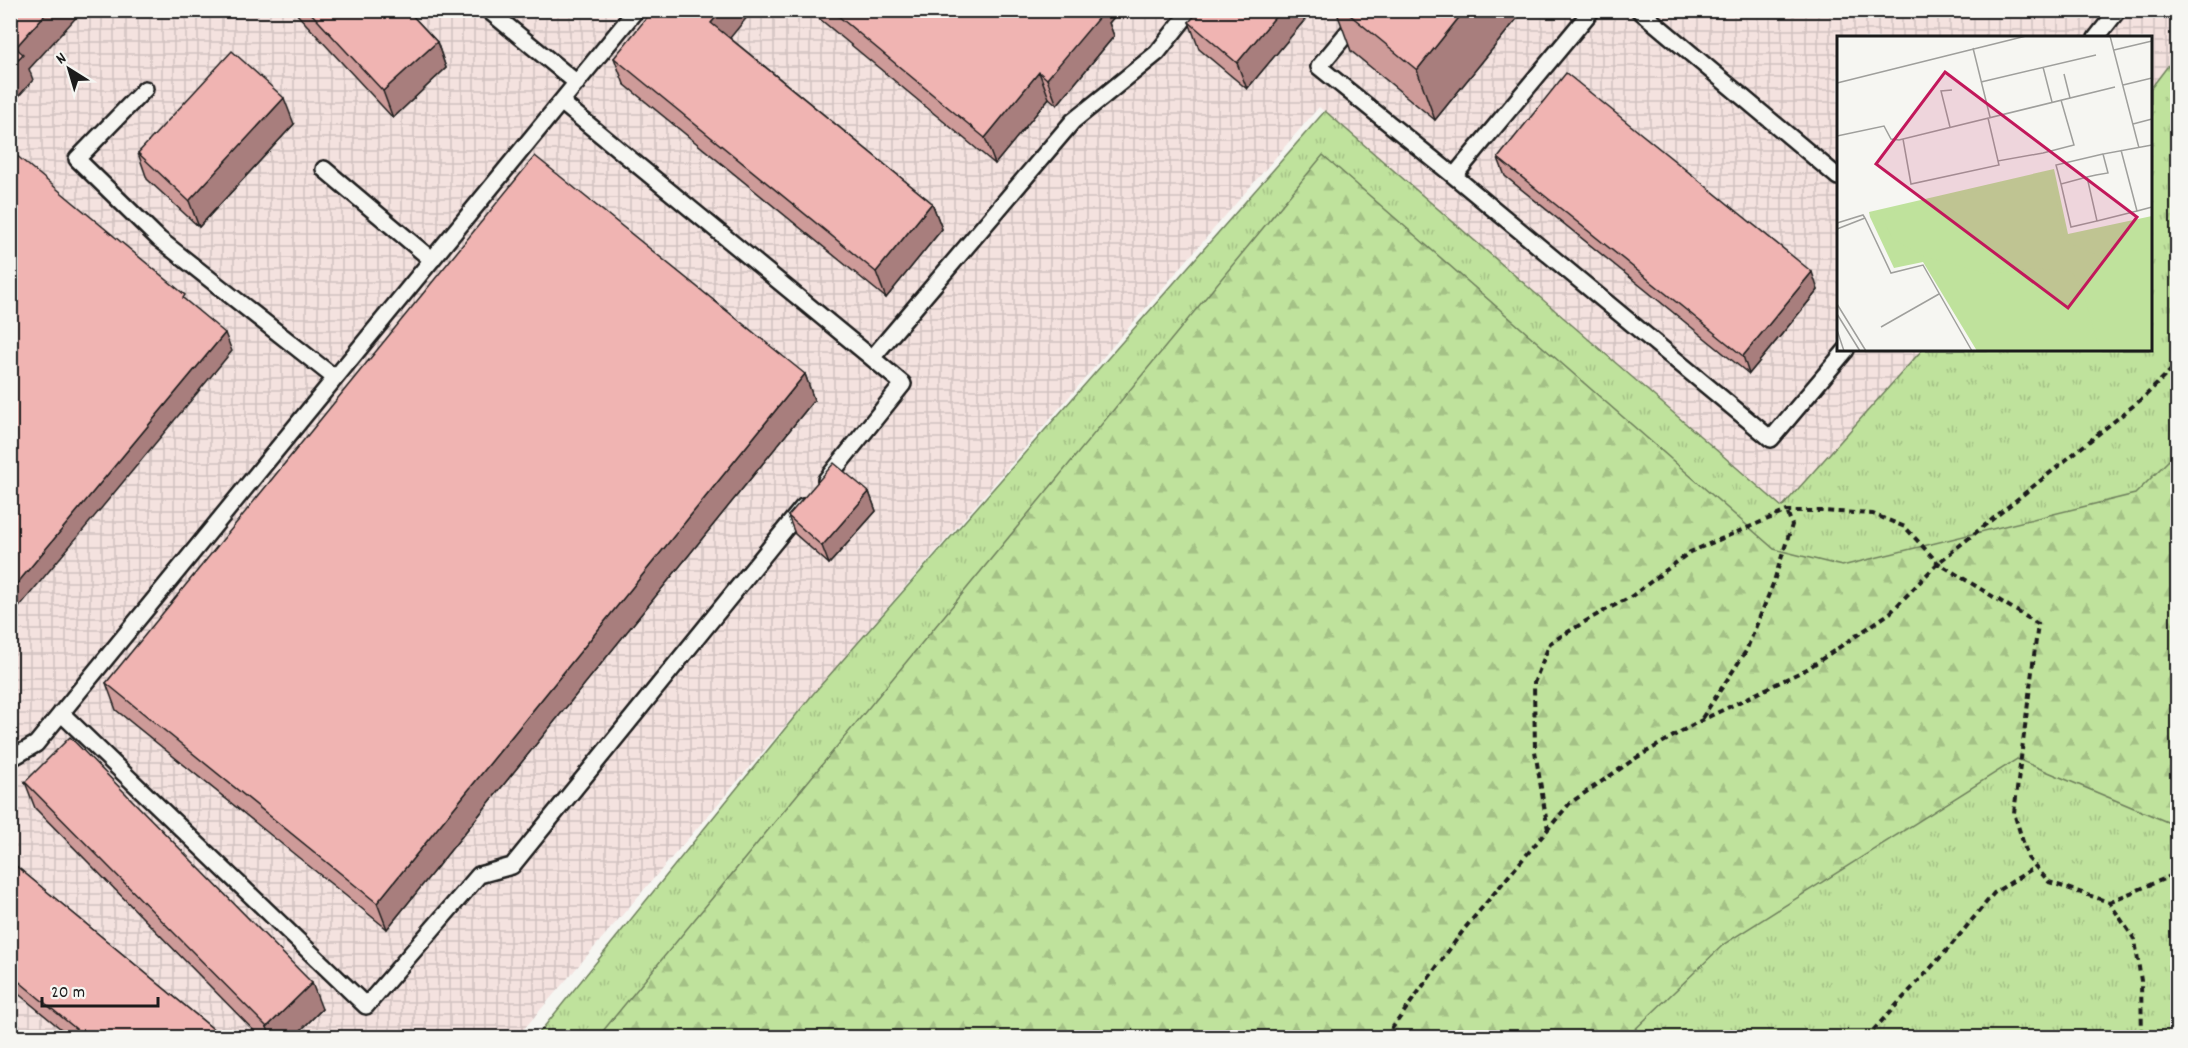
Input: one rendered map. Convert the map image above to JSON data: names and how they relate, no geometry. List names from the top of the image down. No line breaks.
{"scale_bar":"20 m","north":"top left"}
